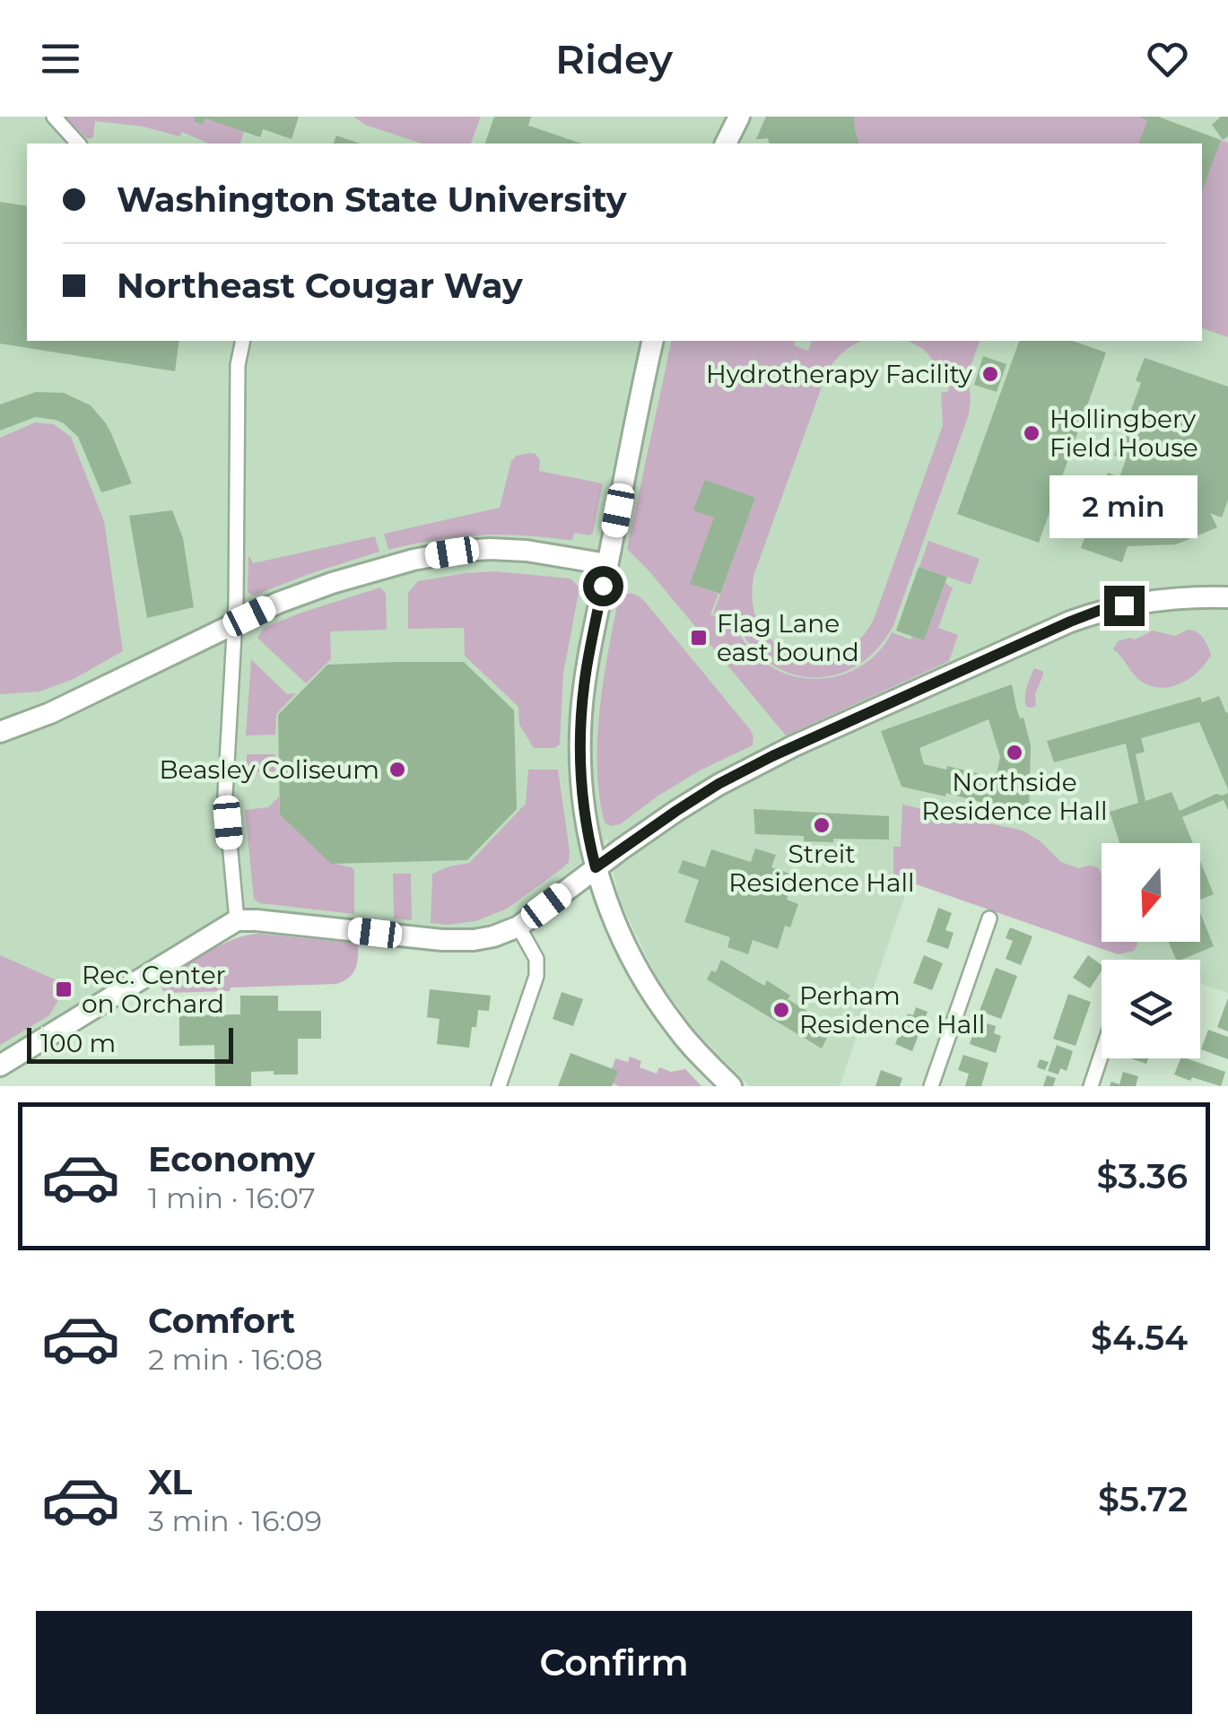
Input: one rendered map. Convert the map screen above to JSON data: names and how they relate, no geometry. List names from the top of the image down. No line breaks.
{"places":{"other":["Hydrotherapy Facility","Hollingbery Field House","Northside Residence Hall","Beasley Coliseum","Streit Residence Hall","Perham Residence Hall"],"transit":["Flag Lane east bound","Rec. Center on Orchard"]},"scale_bar":"100 m","north":"bottom","page":{"header":"Ridey","banner":["Washington State University","Northeast Cougar Way"],"bubble":"2 min","scale":"100 m","list":[{"name":"Economy","note":"1 min · 16:07","value":"$3.36"},{"name":"Comfort","note":"2 min · 16:08","value":"$4.54"},{"name":"XL","note":"3 min · 16:09","value":"$5.72"}],"buttons":"Confirm"}}
